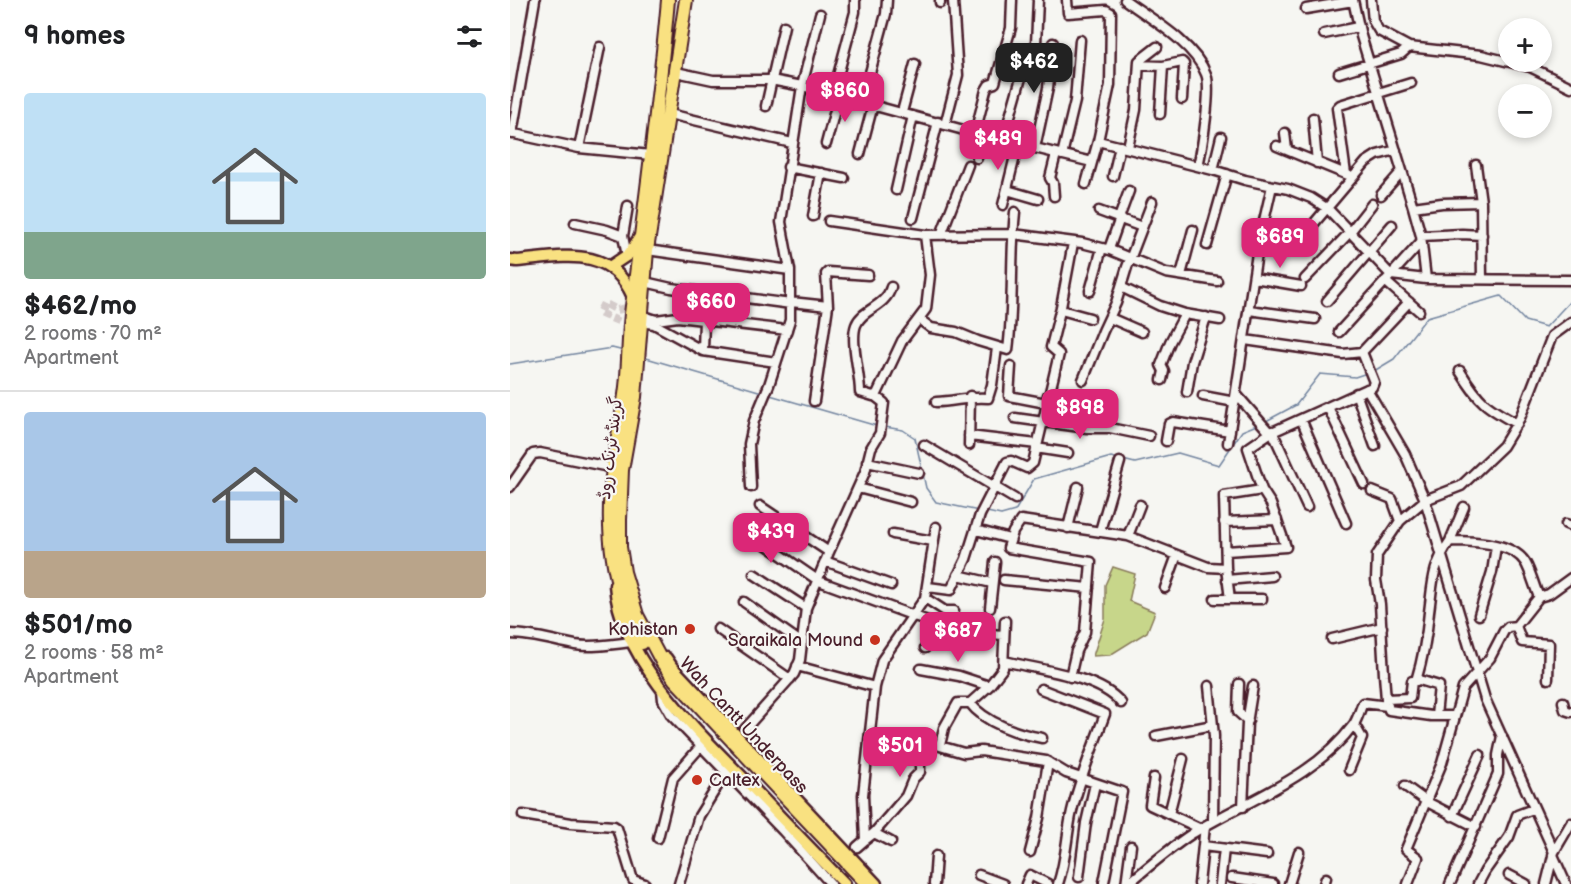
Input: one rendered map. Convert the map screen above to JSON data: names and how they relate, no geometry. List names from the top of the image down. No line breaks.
{"streets":{"highway":["گرینڈ ٹرنک روڈ","Wah Cantt Underpass"]},"crossings":[["گرینڈ ٹرنک روڈ","Wah Cantt Underpass"]],"places":["Kohistan","Saraikala Mound","Caltex"],"page":{"heading":"9 homes","map_buttons":["+","−"],"price":["$462","$860","$489","$689","$660","$898","$439","$687","$501"],"list":[{"name":"$462/mo","note":"2 rooms · 70 m² · Apartment"},{"name":"$501/mo","note":"2 rooms · 58 m² · Apartment"}]}}
